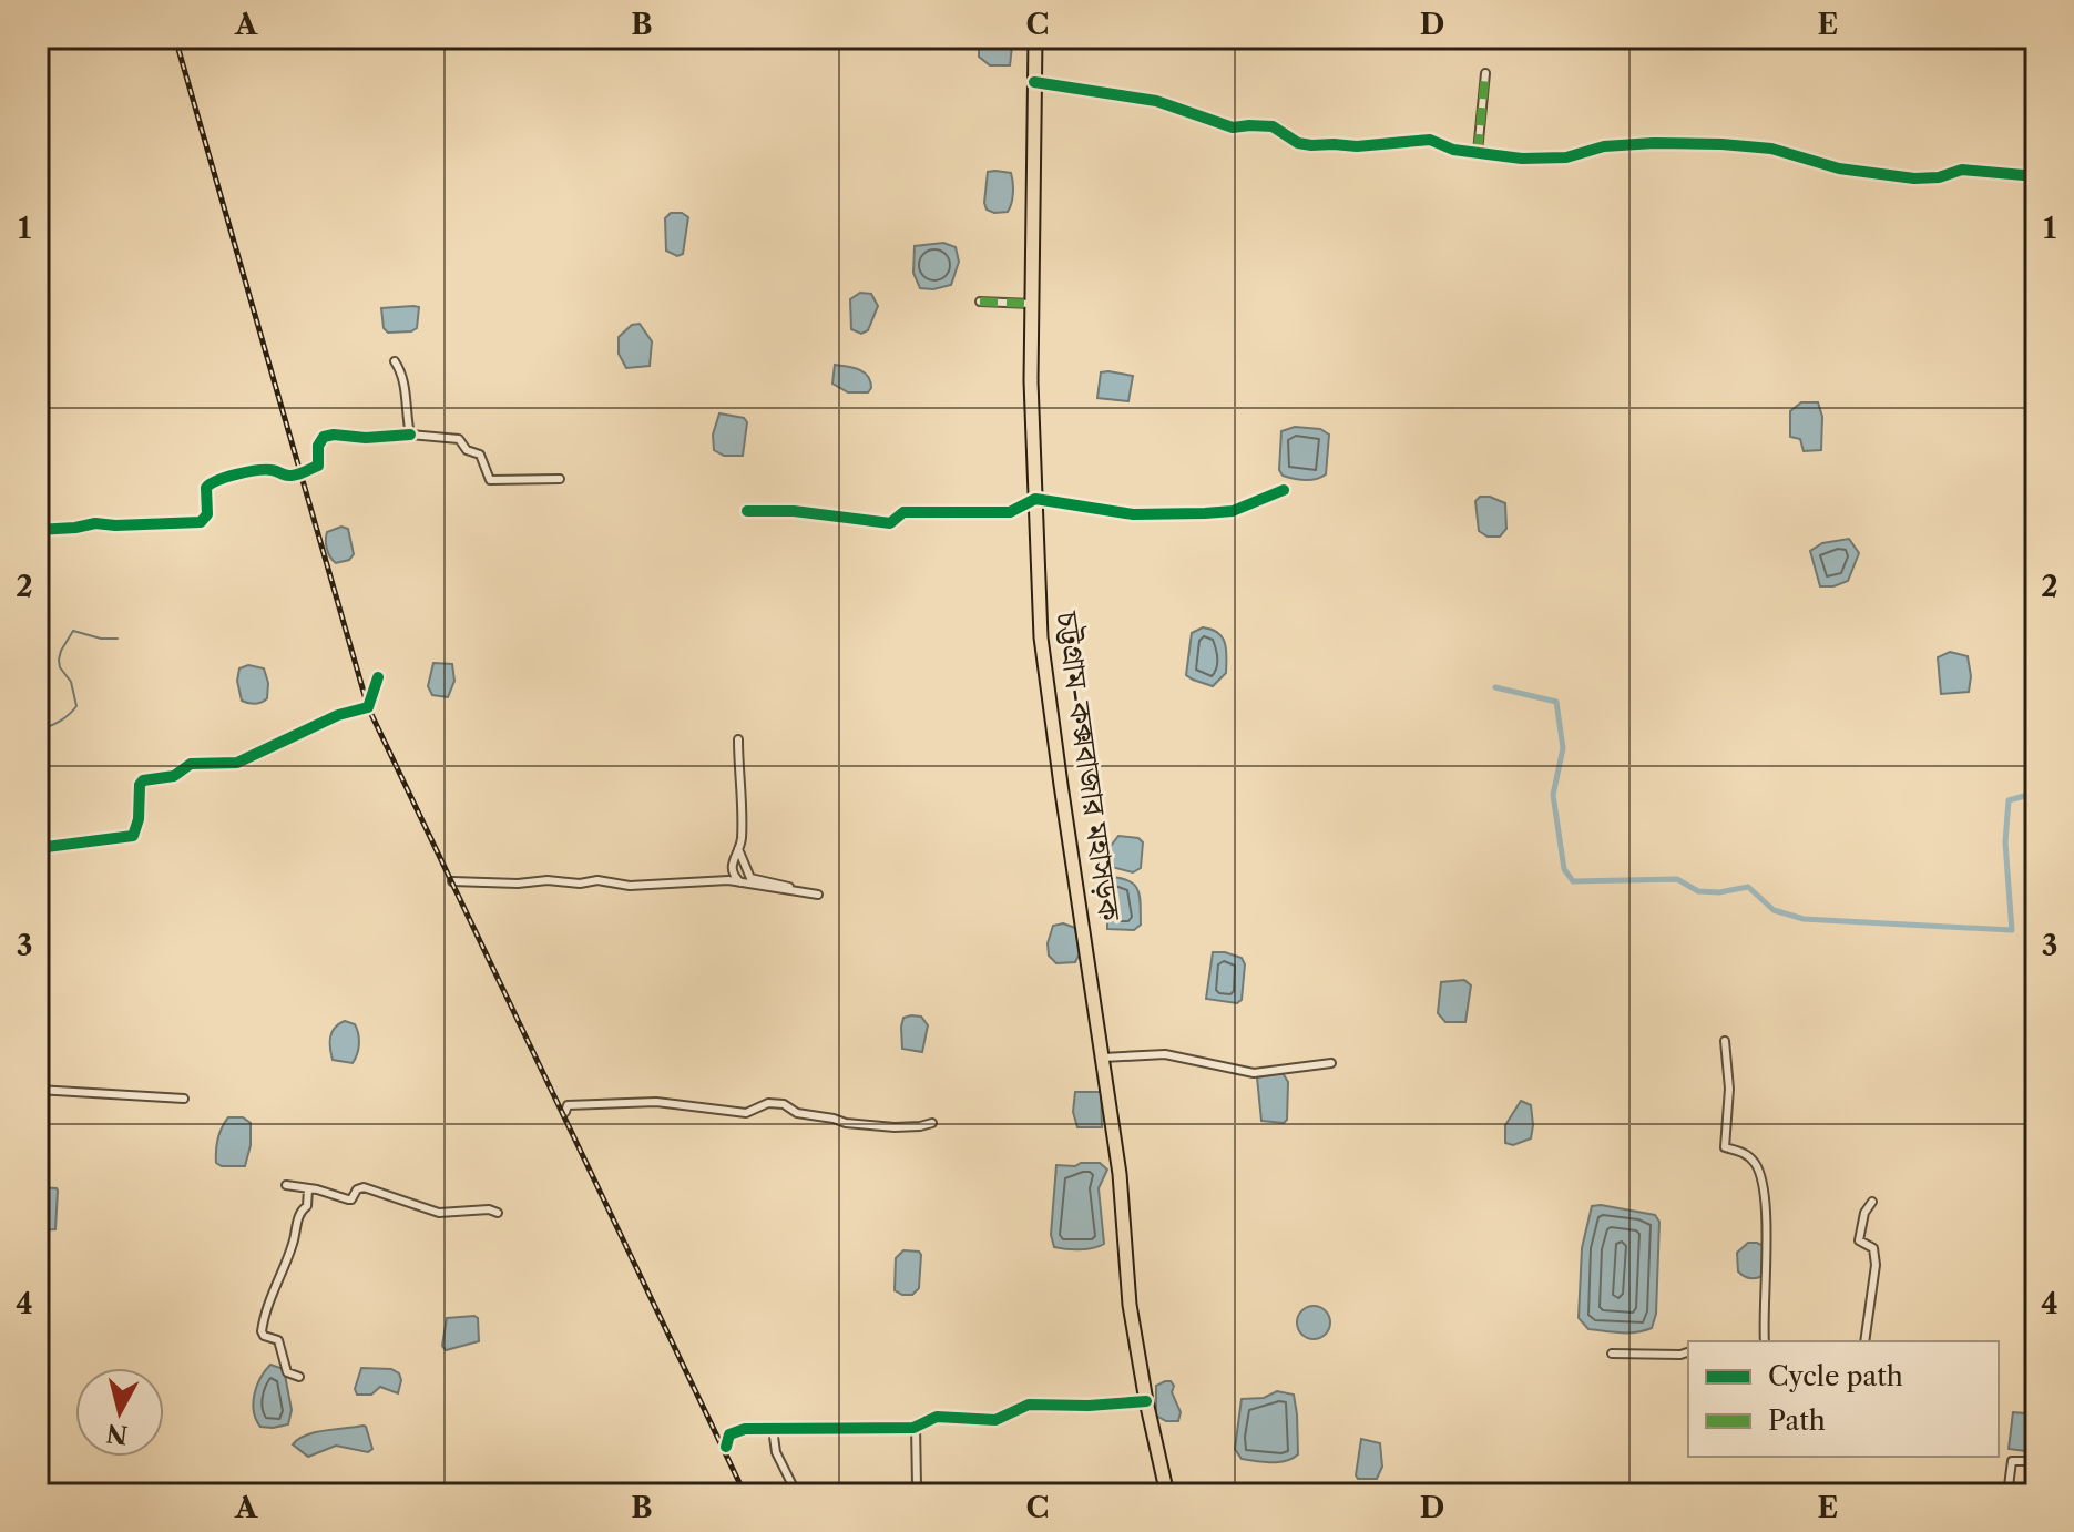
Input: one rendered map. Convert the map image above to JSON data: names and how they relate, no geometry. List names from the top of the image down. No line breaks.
{"streets":{"highway":["চট্টগ্রাম-কক্সবাজার মহাসড়ক"]},"legend":["Cycle path","Path"],"north":"bottom","grid":{"columns":["A","B","C","D","E"],"rows":["1","2","3","4"]}}
